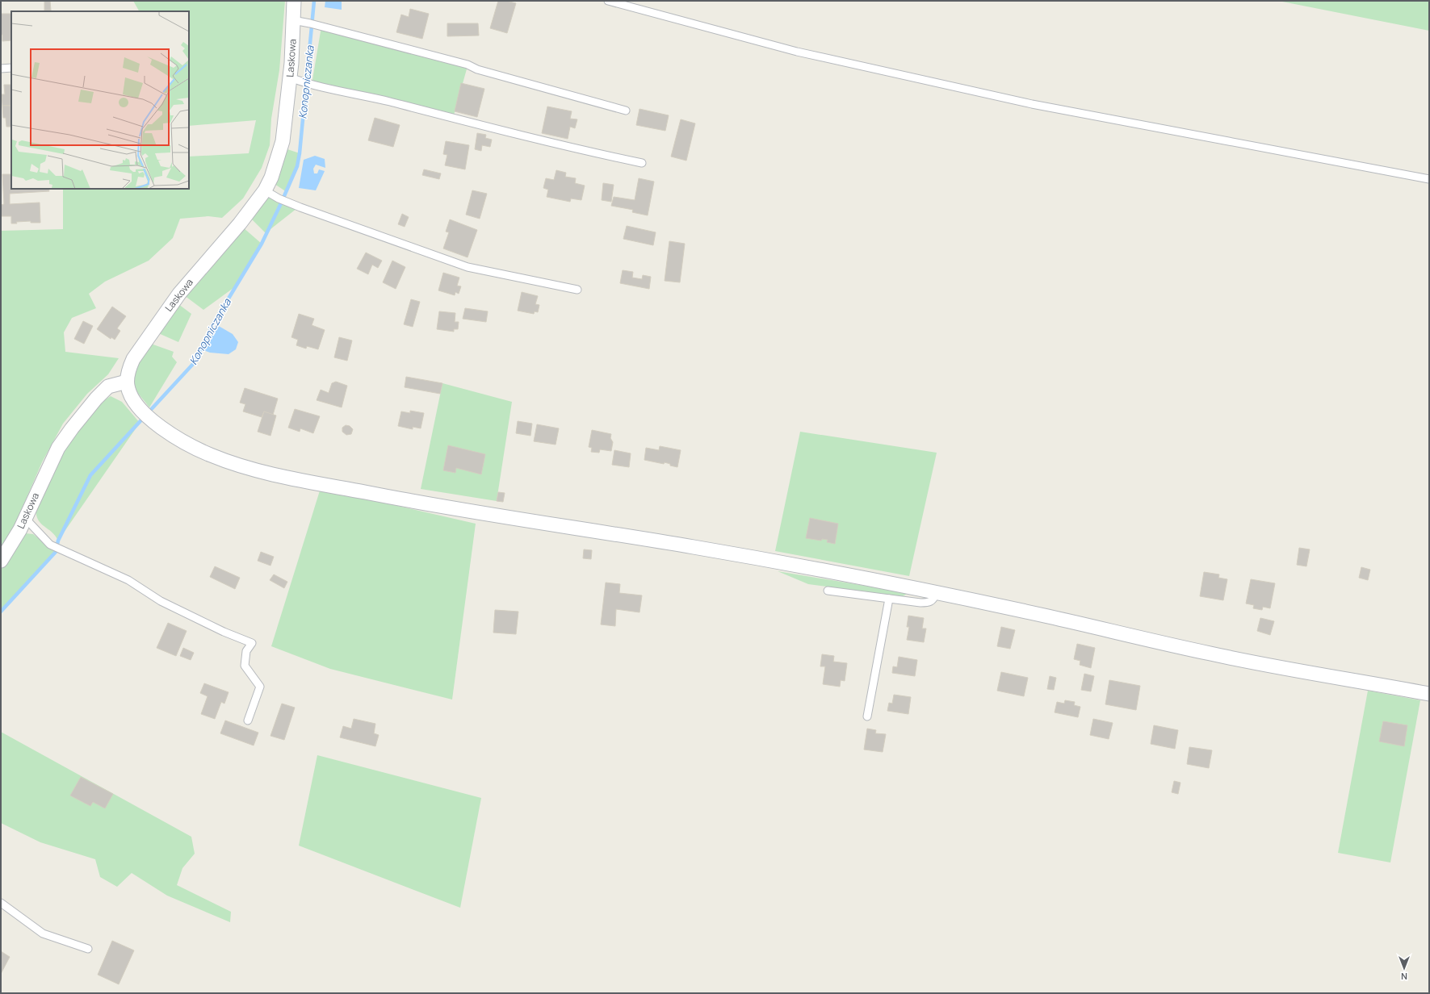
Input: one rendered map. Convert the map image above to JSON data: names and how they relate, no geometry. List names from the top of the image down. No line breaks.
{"streets":{"street":["Laskowa"]},"water":["Konopniczanka"],"north":"bottom"}
